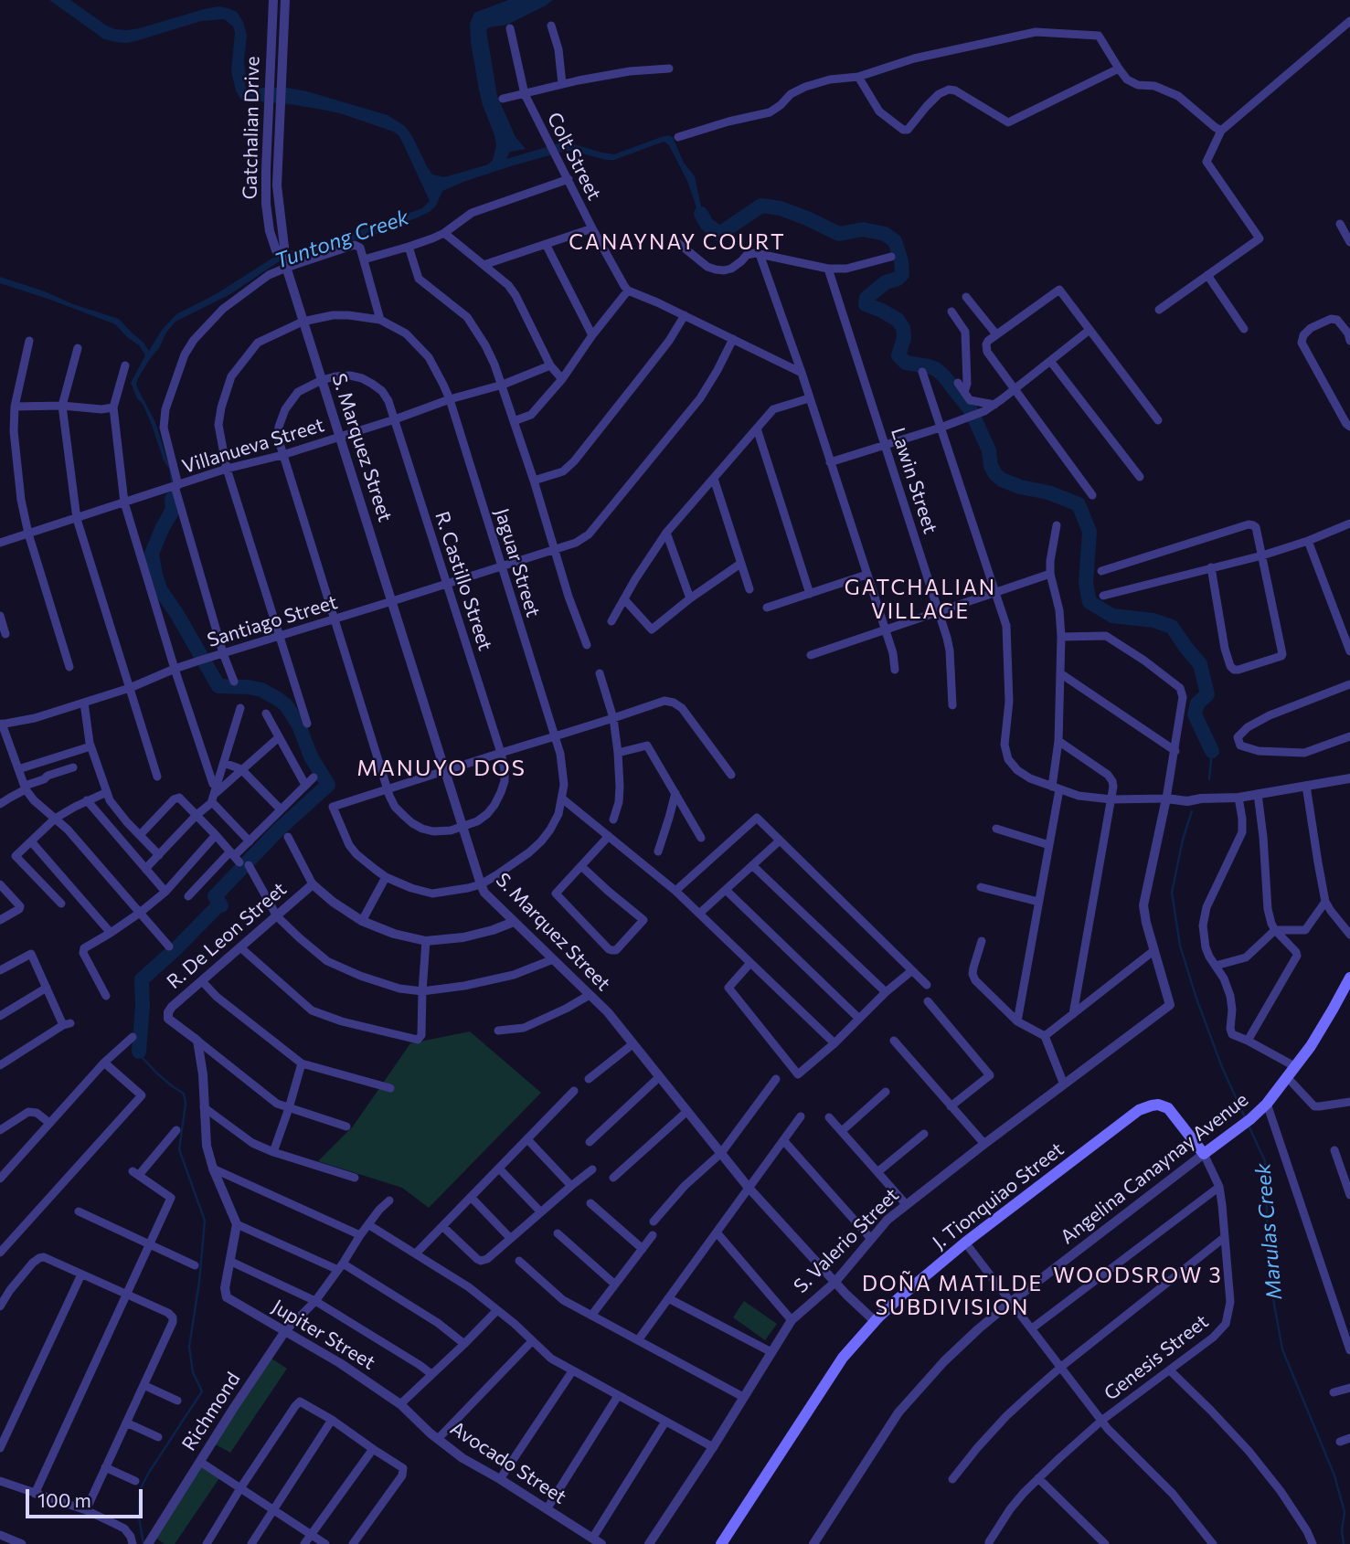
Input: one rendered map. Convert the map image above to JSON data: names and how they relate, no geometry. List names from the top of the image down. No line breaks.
{"streets":{"main road":["Angelina Canaynay Avenue","J. Tionquiao Street"],"street":["Gatchalian Drive","Colt Street","Villanueva Street","S. Marquez Street","Lawin Street","Jaguar Street","R. Castillo Street","Santiago Street","R. De Leon Street","S. Valerio Street","Jupiter Street","Genesis Street","Richmond","Avocado Street"]},"crossings":[["Gatchalian Drive","S. Marquez Street"],["Villanueva Street","S. Marquez Street"],["Villanueva Street","Jaguar Street"],["Villanueva Street","R. Castillo Street"],["S. Marquez Street","Jaguar Street"],["S. Marquez Street","R. Castillo Street"],["S. Marquez Street","Santiago Street"],["S. Marquez Street","J. Tionquiao Street"],["S. Marquez Street","S. Valerio Street"],["Jaguar Street","Santiago Street"],["R. Castillo Street","Santiago Street"],["Angelina Canaynay Avenue","J. Tionquiao Street"],["Angelina Canaynay Avenue","Genesis Street"],["J. Tionquiao Street","Genesis Street"],["Jupiter Street","Richmond"],["Jupiter Street","Avocado Street"]],"districts":["CANAYNAY COURT","GATCHALIAN VILLAGE","MANUYO DOS","WOODSROW 3","DOÑA MATILDE SUBDIVISION"],"water":["Tuntong Creek","Marulas Creek"],"scale_bar":"100 m"}
